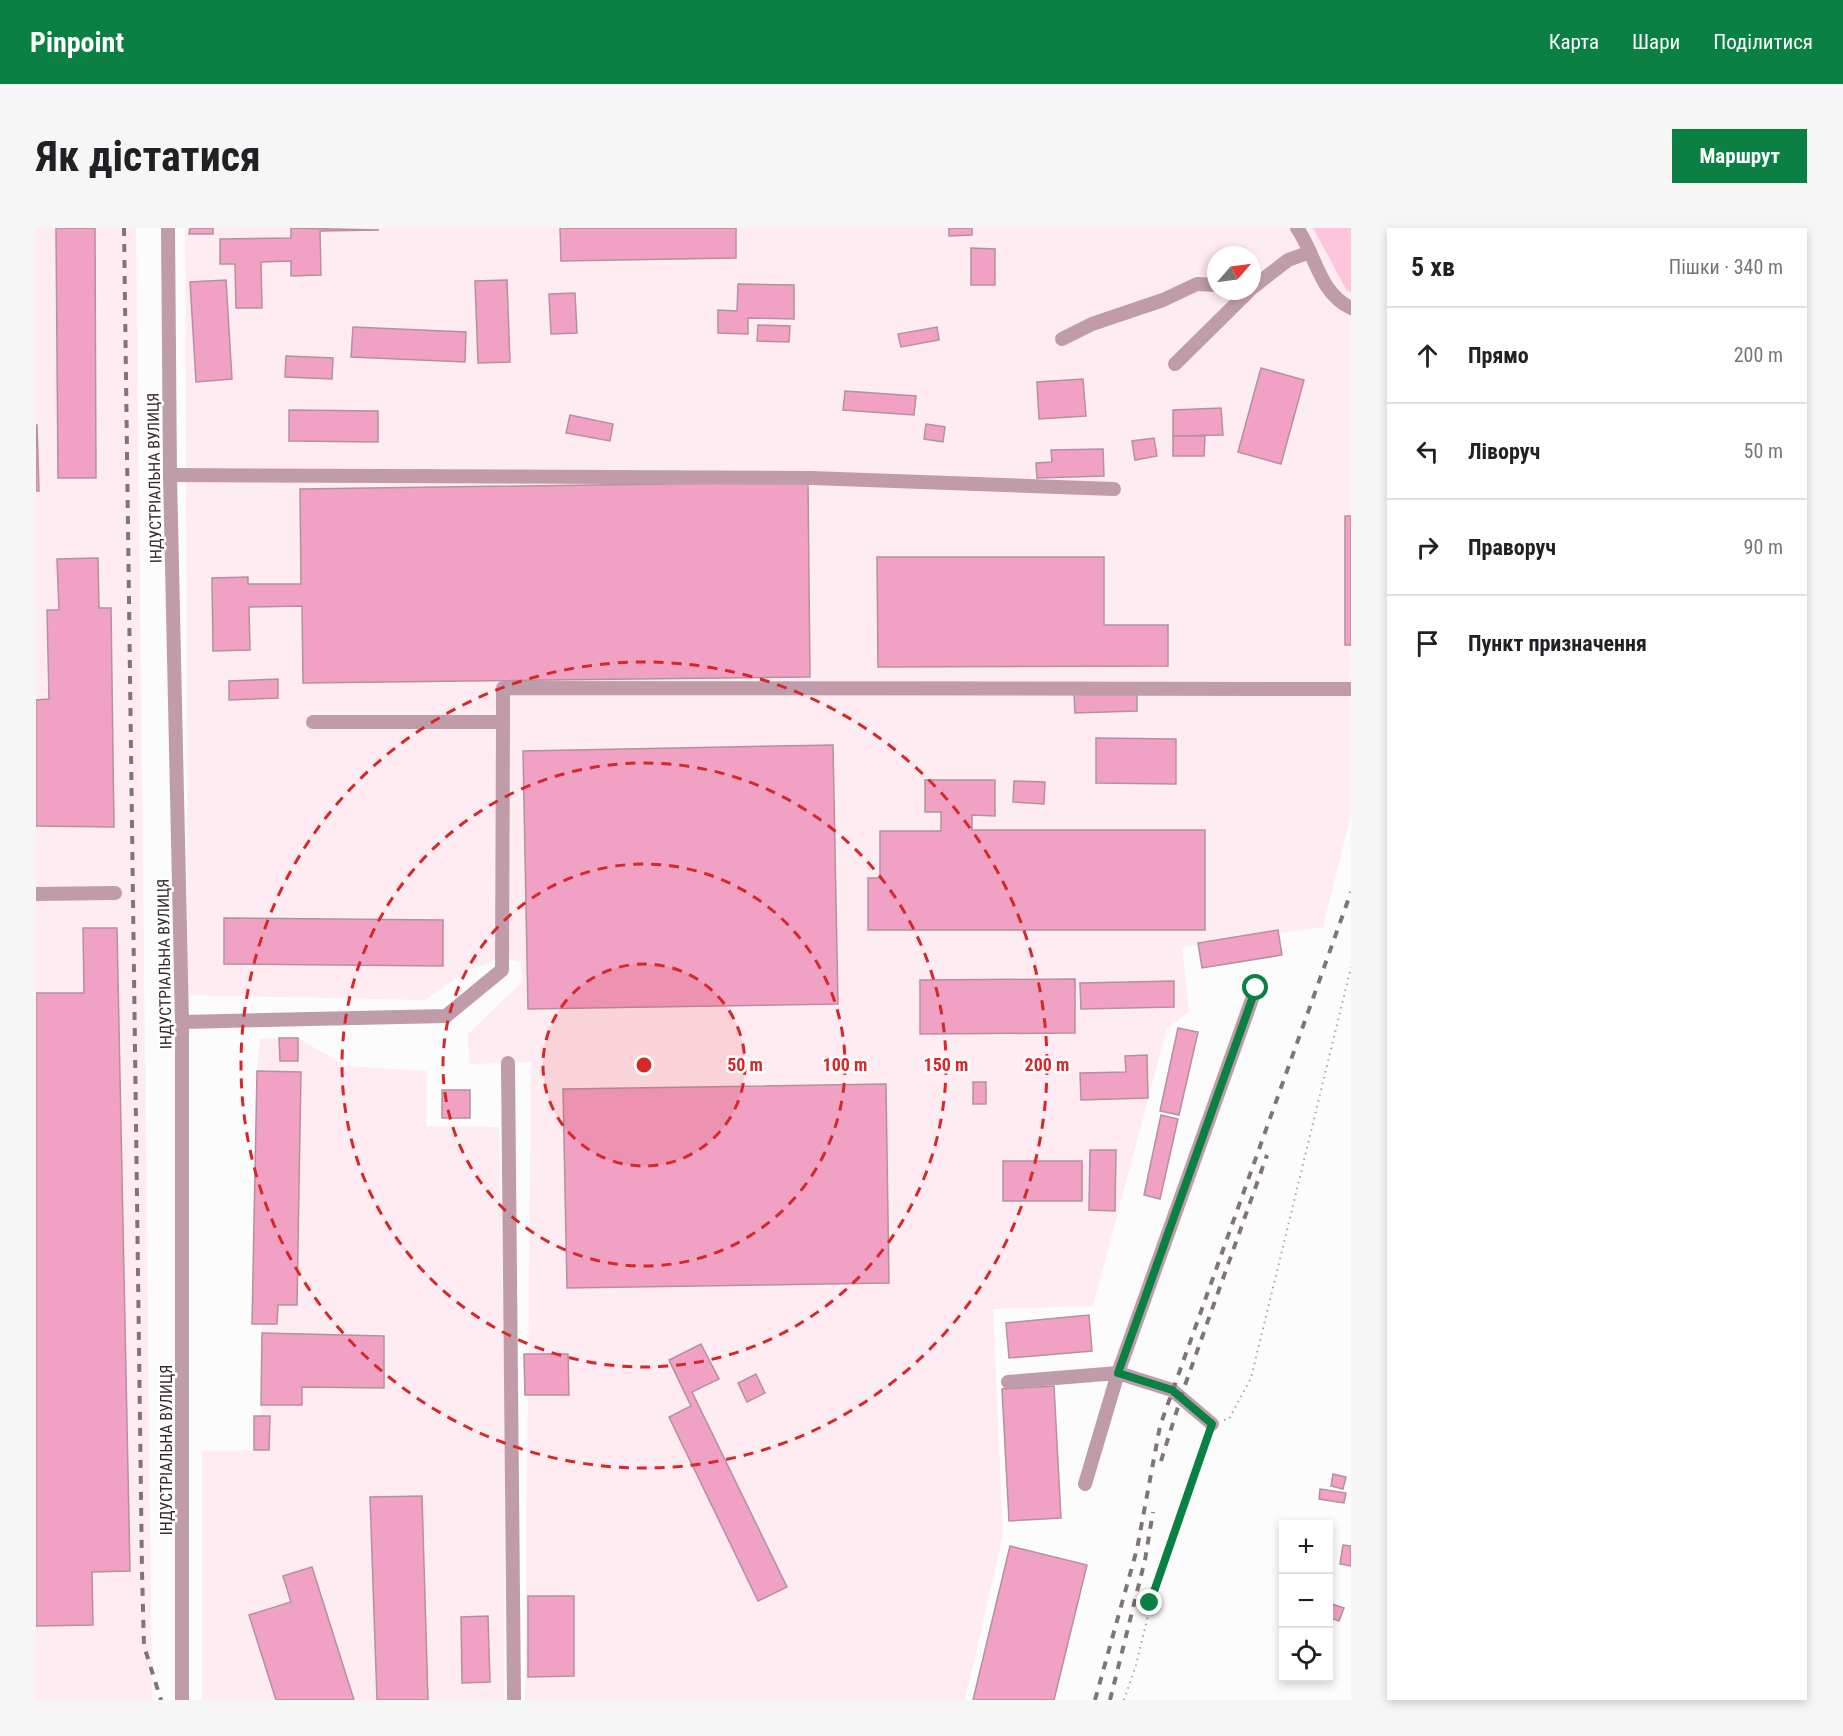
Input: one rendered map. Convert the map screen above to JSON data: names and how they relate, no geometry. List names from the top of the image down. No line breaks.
{"streets":{"street":["ІНДУСТРІАЛЬНА ВУЛИЦЯ"]},"north":"top right","page":{"header":"Pinpoint","nav":["Карта","Шари","Поділитися"],"buttons":"Маршрут","title":"Як дістатися","heading":["5 хв","Пішки · 340 m"],"list":[["Прямо","200 m"],["Ліворуч","50 m"],["Праворуч","90 m"],"Пункт призначення"],"map_buttons":["+","−"]},"rings":["50 m","100 m","150 m","200 m"]}
